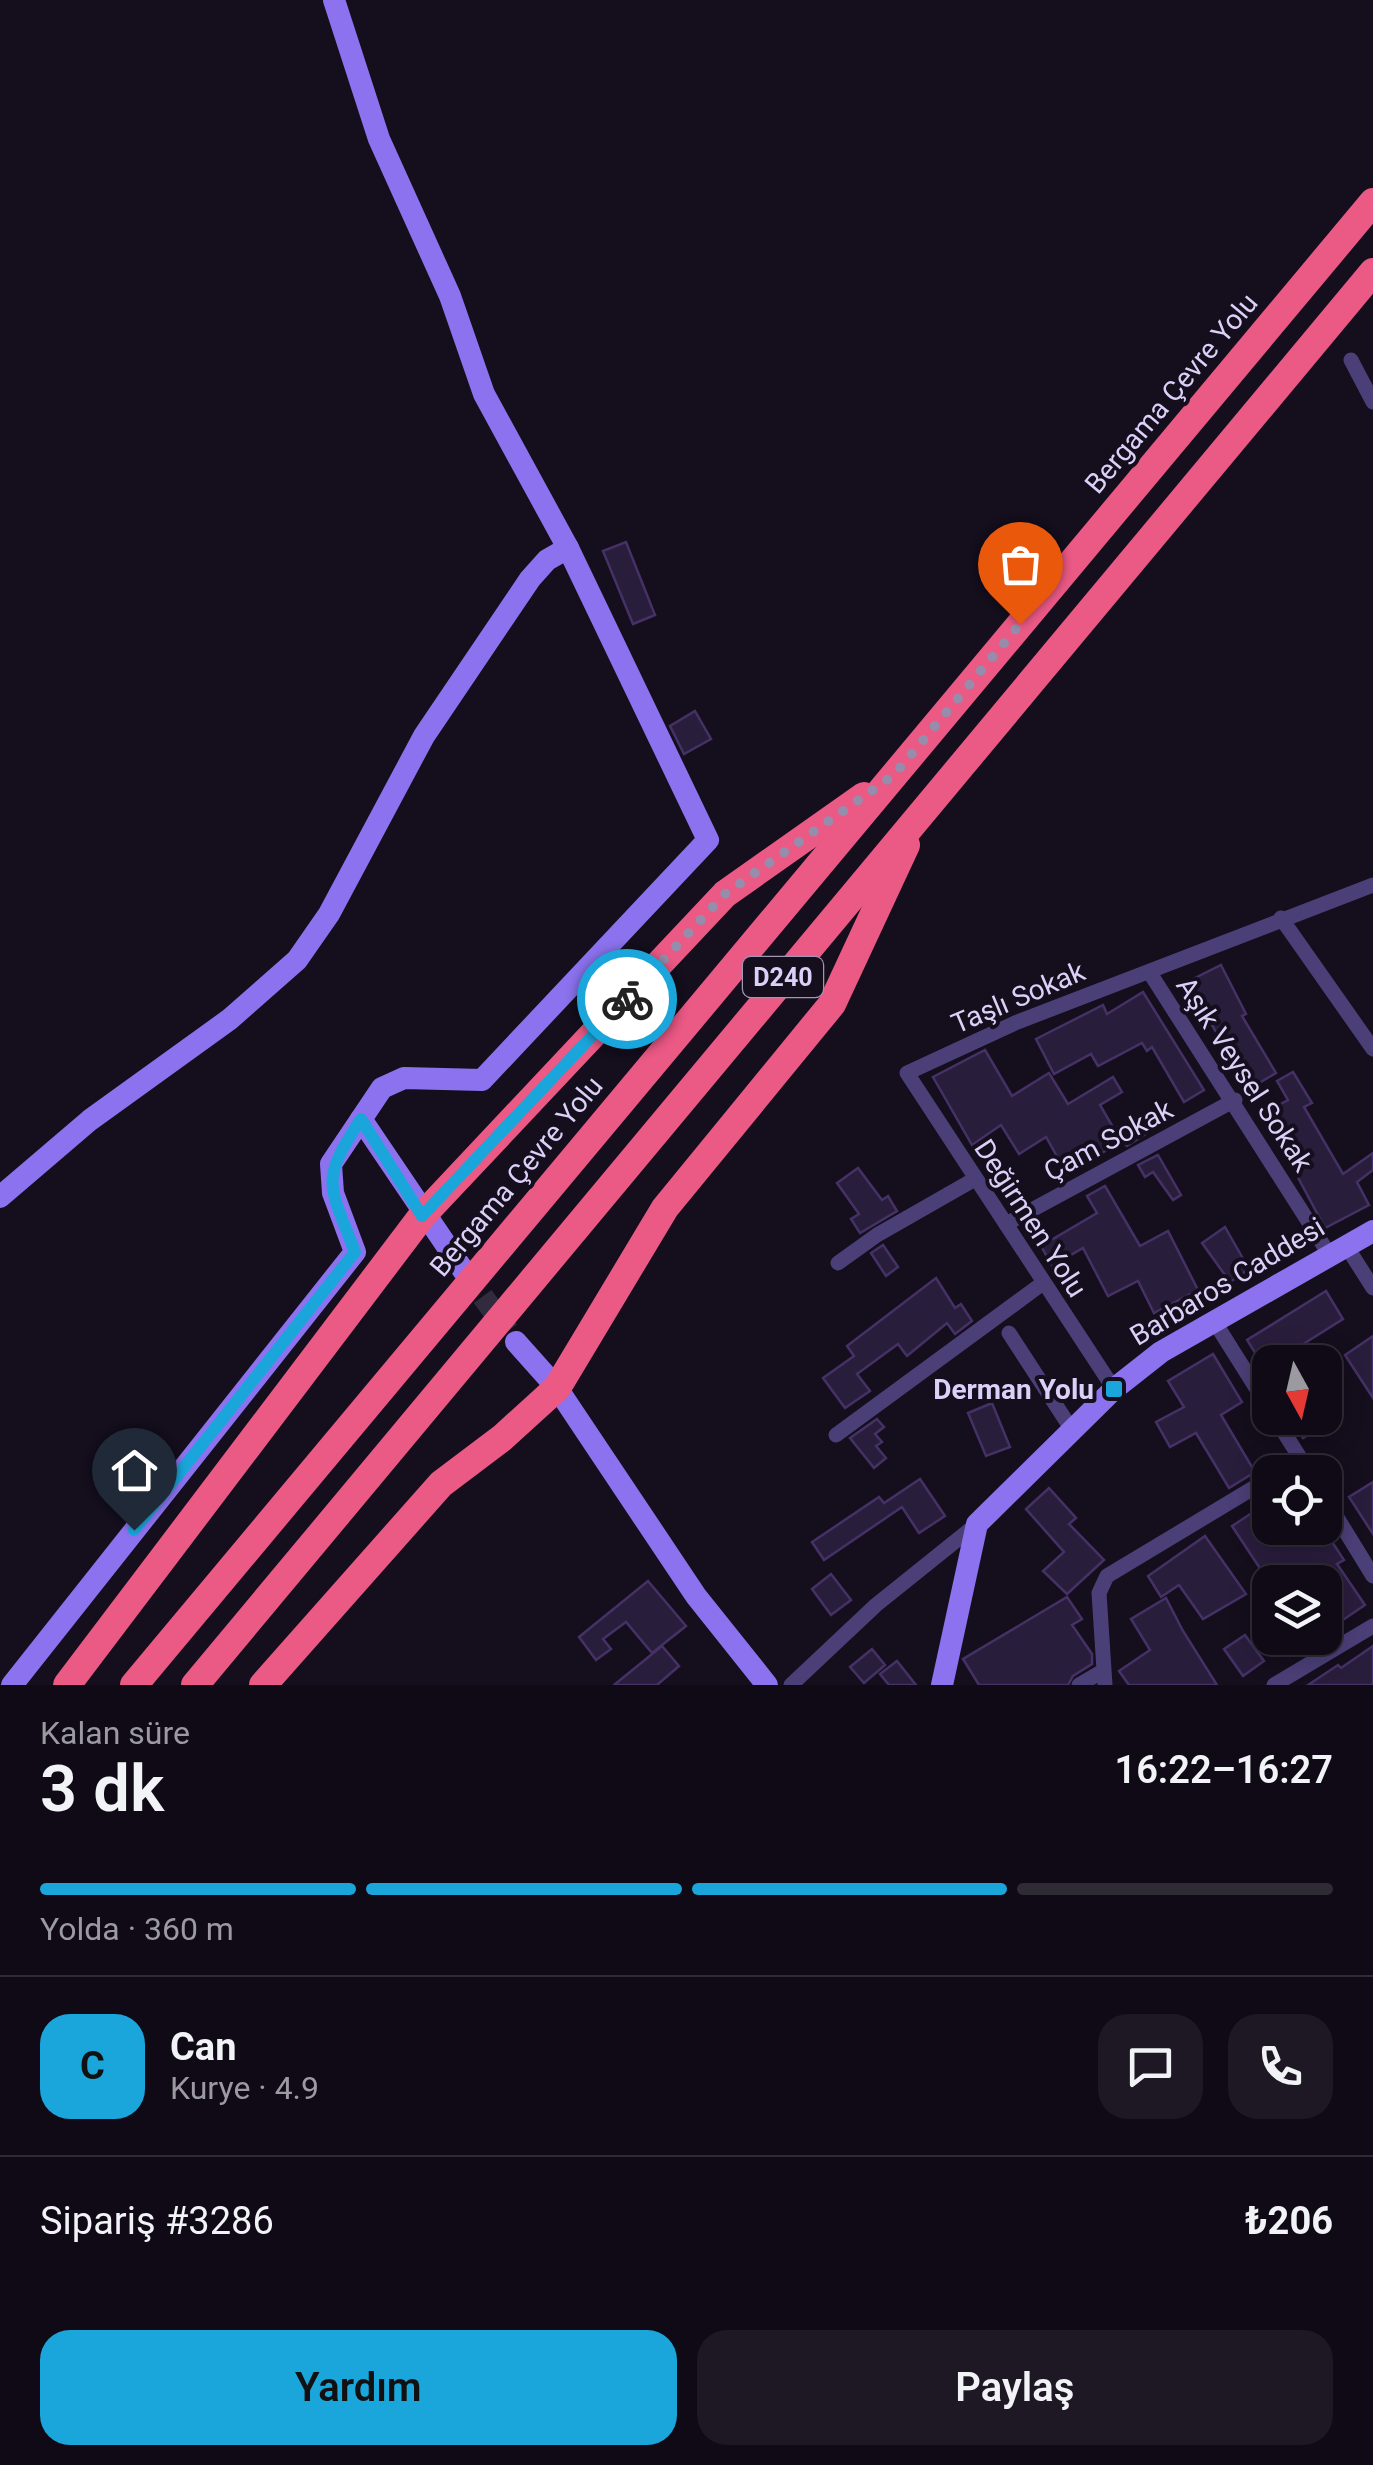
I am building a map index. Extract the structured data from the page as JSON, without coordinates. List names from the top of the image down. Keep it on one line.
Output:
{"streets":{"highway":["Bergama Çevre Yolu","D240"],"street":["Taşlı Sokak","Aşık Veysel Sokak","Çam Sokak","Değirmen Yolu","Barbaros Caddesi"]},"crossings":[["Taşlı Sokak","Aşık Veysel Sokak"],["Taşlı Sokak","Değirmen Yolu"],["Aşık Veysel Sokak","Çam Sokak"],["Aşık Veysel Sokak","Barbaros Caddesi"],["Çam Sokak","Değirmen Yolu"],["Değirmen Yolu","Barbaros Caddesi"]],"places":{"transit":["Derman Yolu"]},"north":"bottom","page":{"heading":["3 dk","Kalan süre","16:22–16:27"],"panel":["Can","Kurye · 4.9","Sipariş #3286","₺206"],"bar":"Yolda · 360 m","round":"C","buttons":["Yardım","Paylaş"]}}
